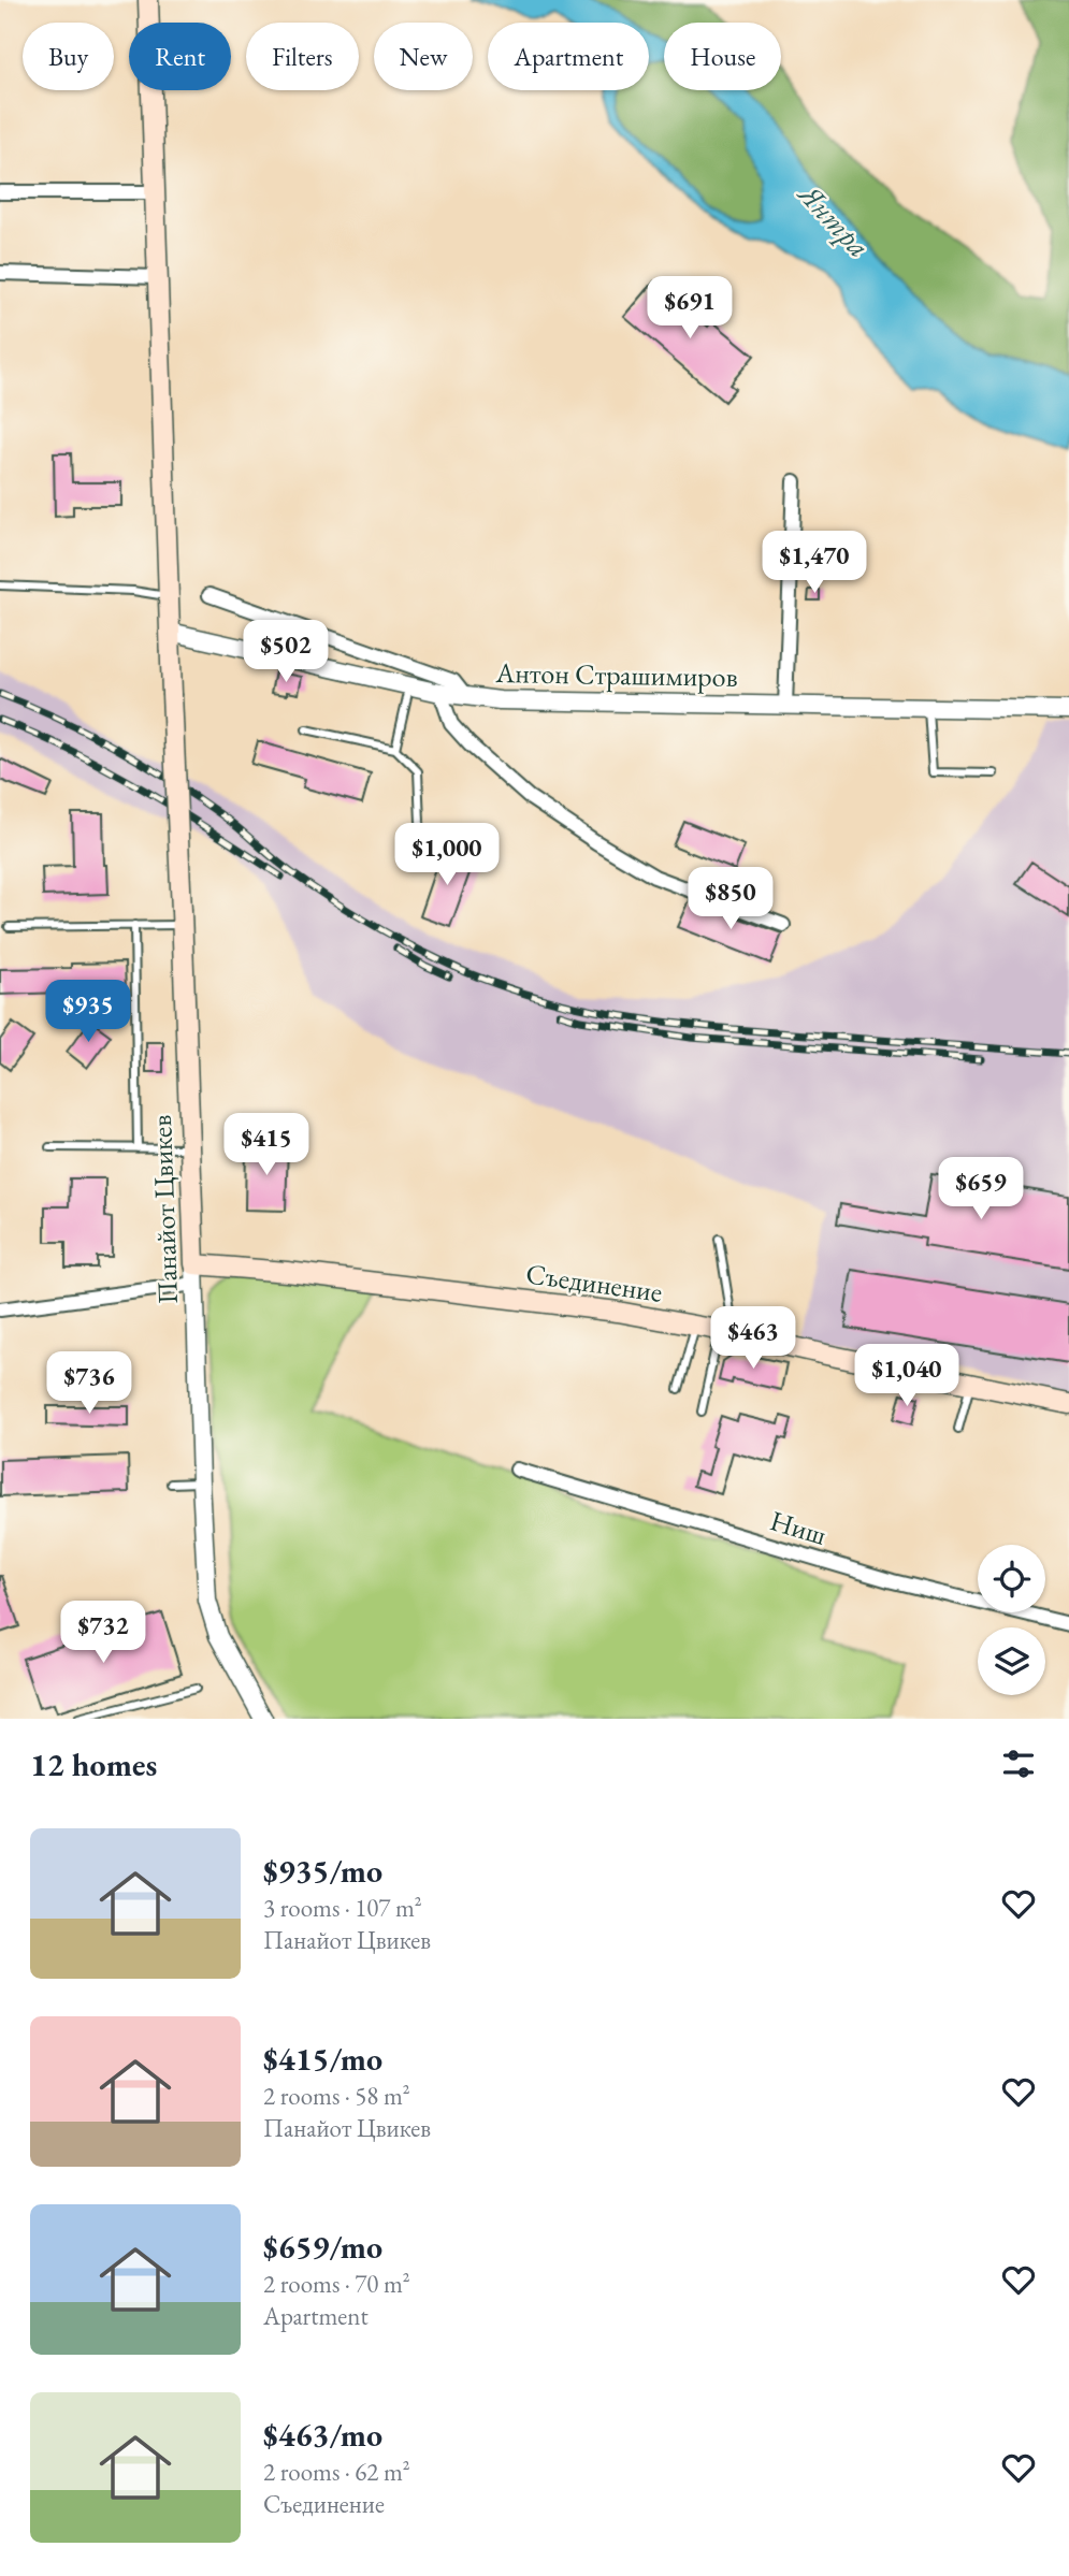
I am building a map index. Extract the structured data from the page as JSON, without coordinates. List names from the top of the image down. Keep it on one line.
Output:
{"streets":{"main road":["Панайот Цвикев","Съединение"],"street":["Антон Страшимиров","Ниш"]},"crossings":[["Антон Страшимиров","Панайот Цвикев"],["Панайот Цвикев","Съединение"]],"water":["Янтра"],"page":{"chip":["Buy","Rent","Filters","New","Apartment","House"],"price":["$691","$1,470","$502","$1,000","$850","$935","$415","$659","$463","$1,040","$736","$732"],"heading":"12 homes","list":[{"name":"$935/mo","note":"3 rooms · 107 m² · Панайот Цвикев"},{"name":"$415/mo","note":"2 rooms · 58 m² · Панайот Цвикев"},{"name":"$659/mo","note":"2 rooms · 70 m² · Apartment"},{"name":"$463/mo","note":"2 rooms · 62 m² · Съединение"}]}}
